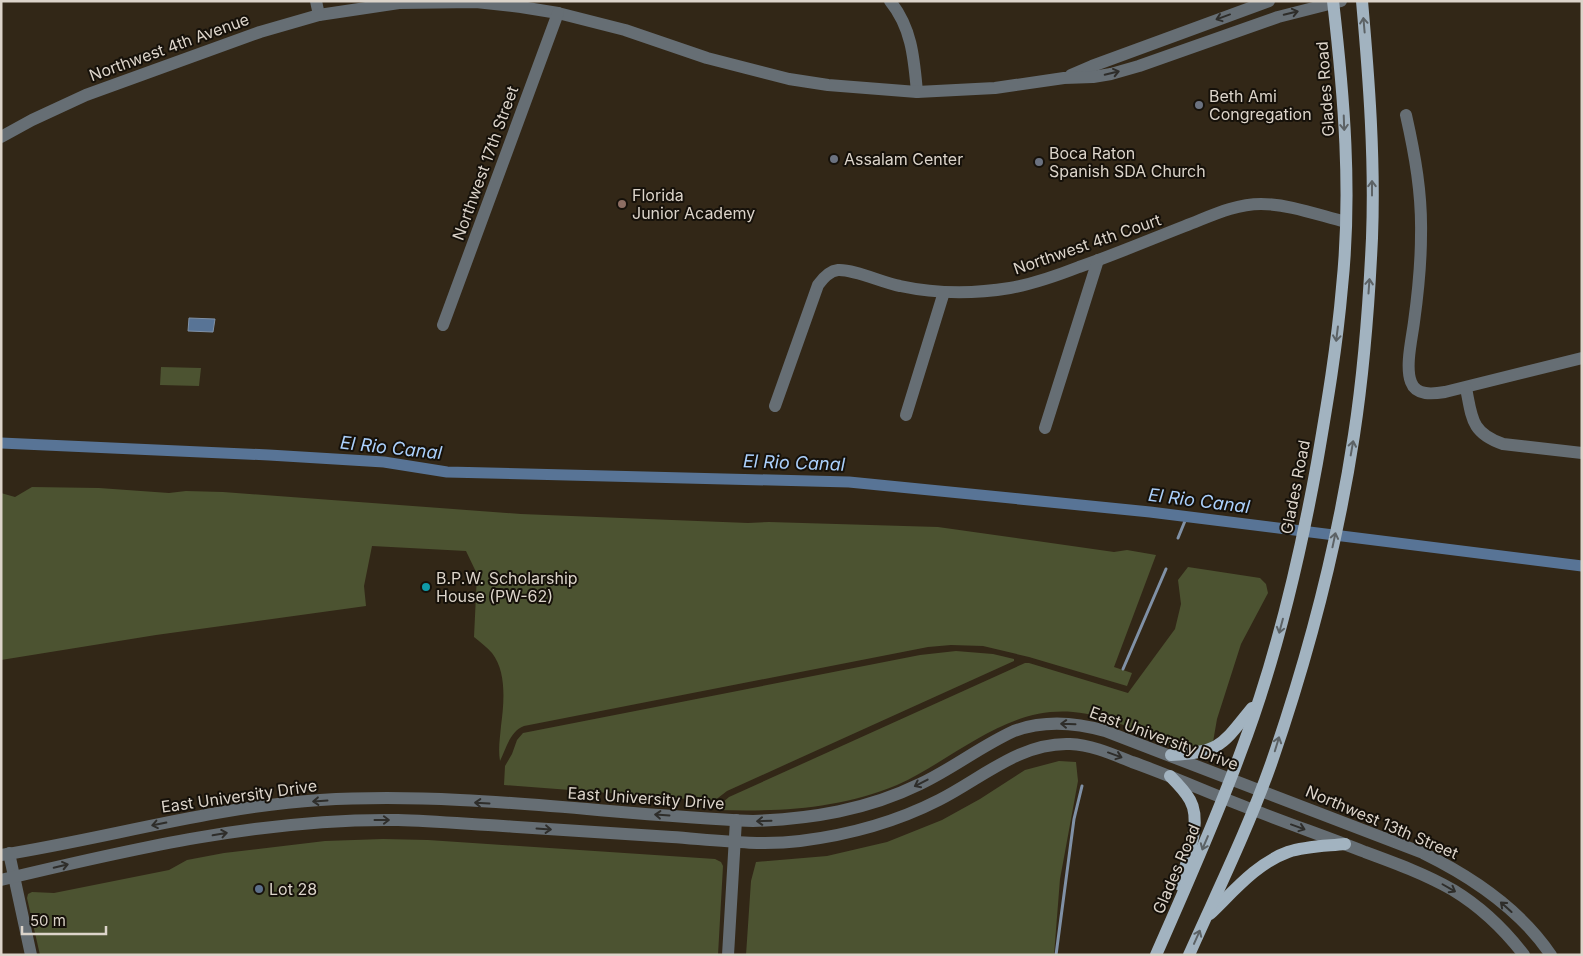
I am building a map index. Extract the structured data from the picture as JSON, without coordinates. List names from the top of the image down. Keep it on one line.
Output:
{"streets":{"main road":["Glades Road"],"street":["Northwest 4th Avenue","Northwest 17th Street","Northwest 4th Court","East University Drive","Northwest 13th Street"]},"crossings":[["Northwest 4th Avenue","Glades Road"],["Northwest 4th Avenue","Northwest 17th Street"],["Glades Road","Northwest 4th Court"],["Glades Road","East University Drive"],["East University Drive","Northwest 13th Street"]],"water":["El Rio Canal"],"places":["Beth Ami Congregation","Assalam Center","Boca Raton Spanish SDA Church","Florida Junior Academy","B.P.W. Scholarship House (PW-62)","Lot 28"],"scale_bar":"50 m"}
